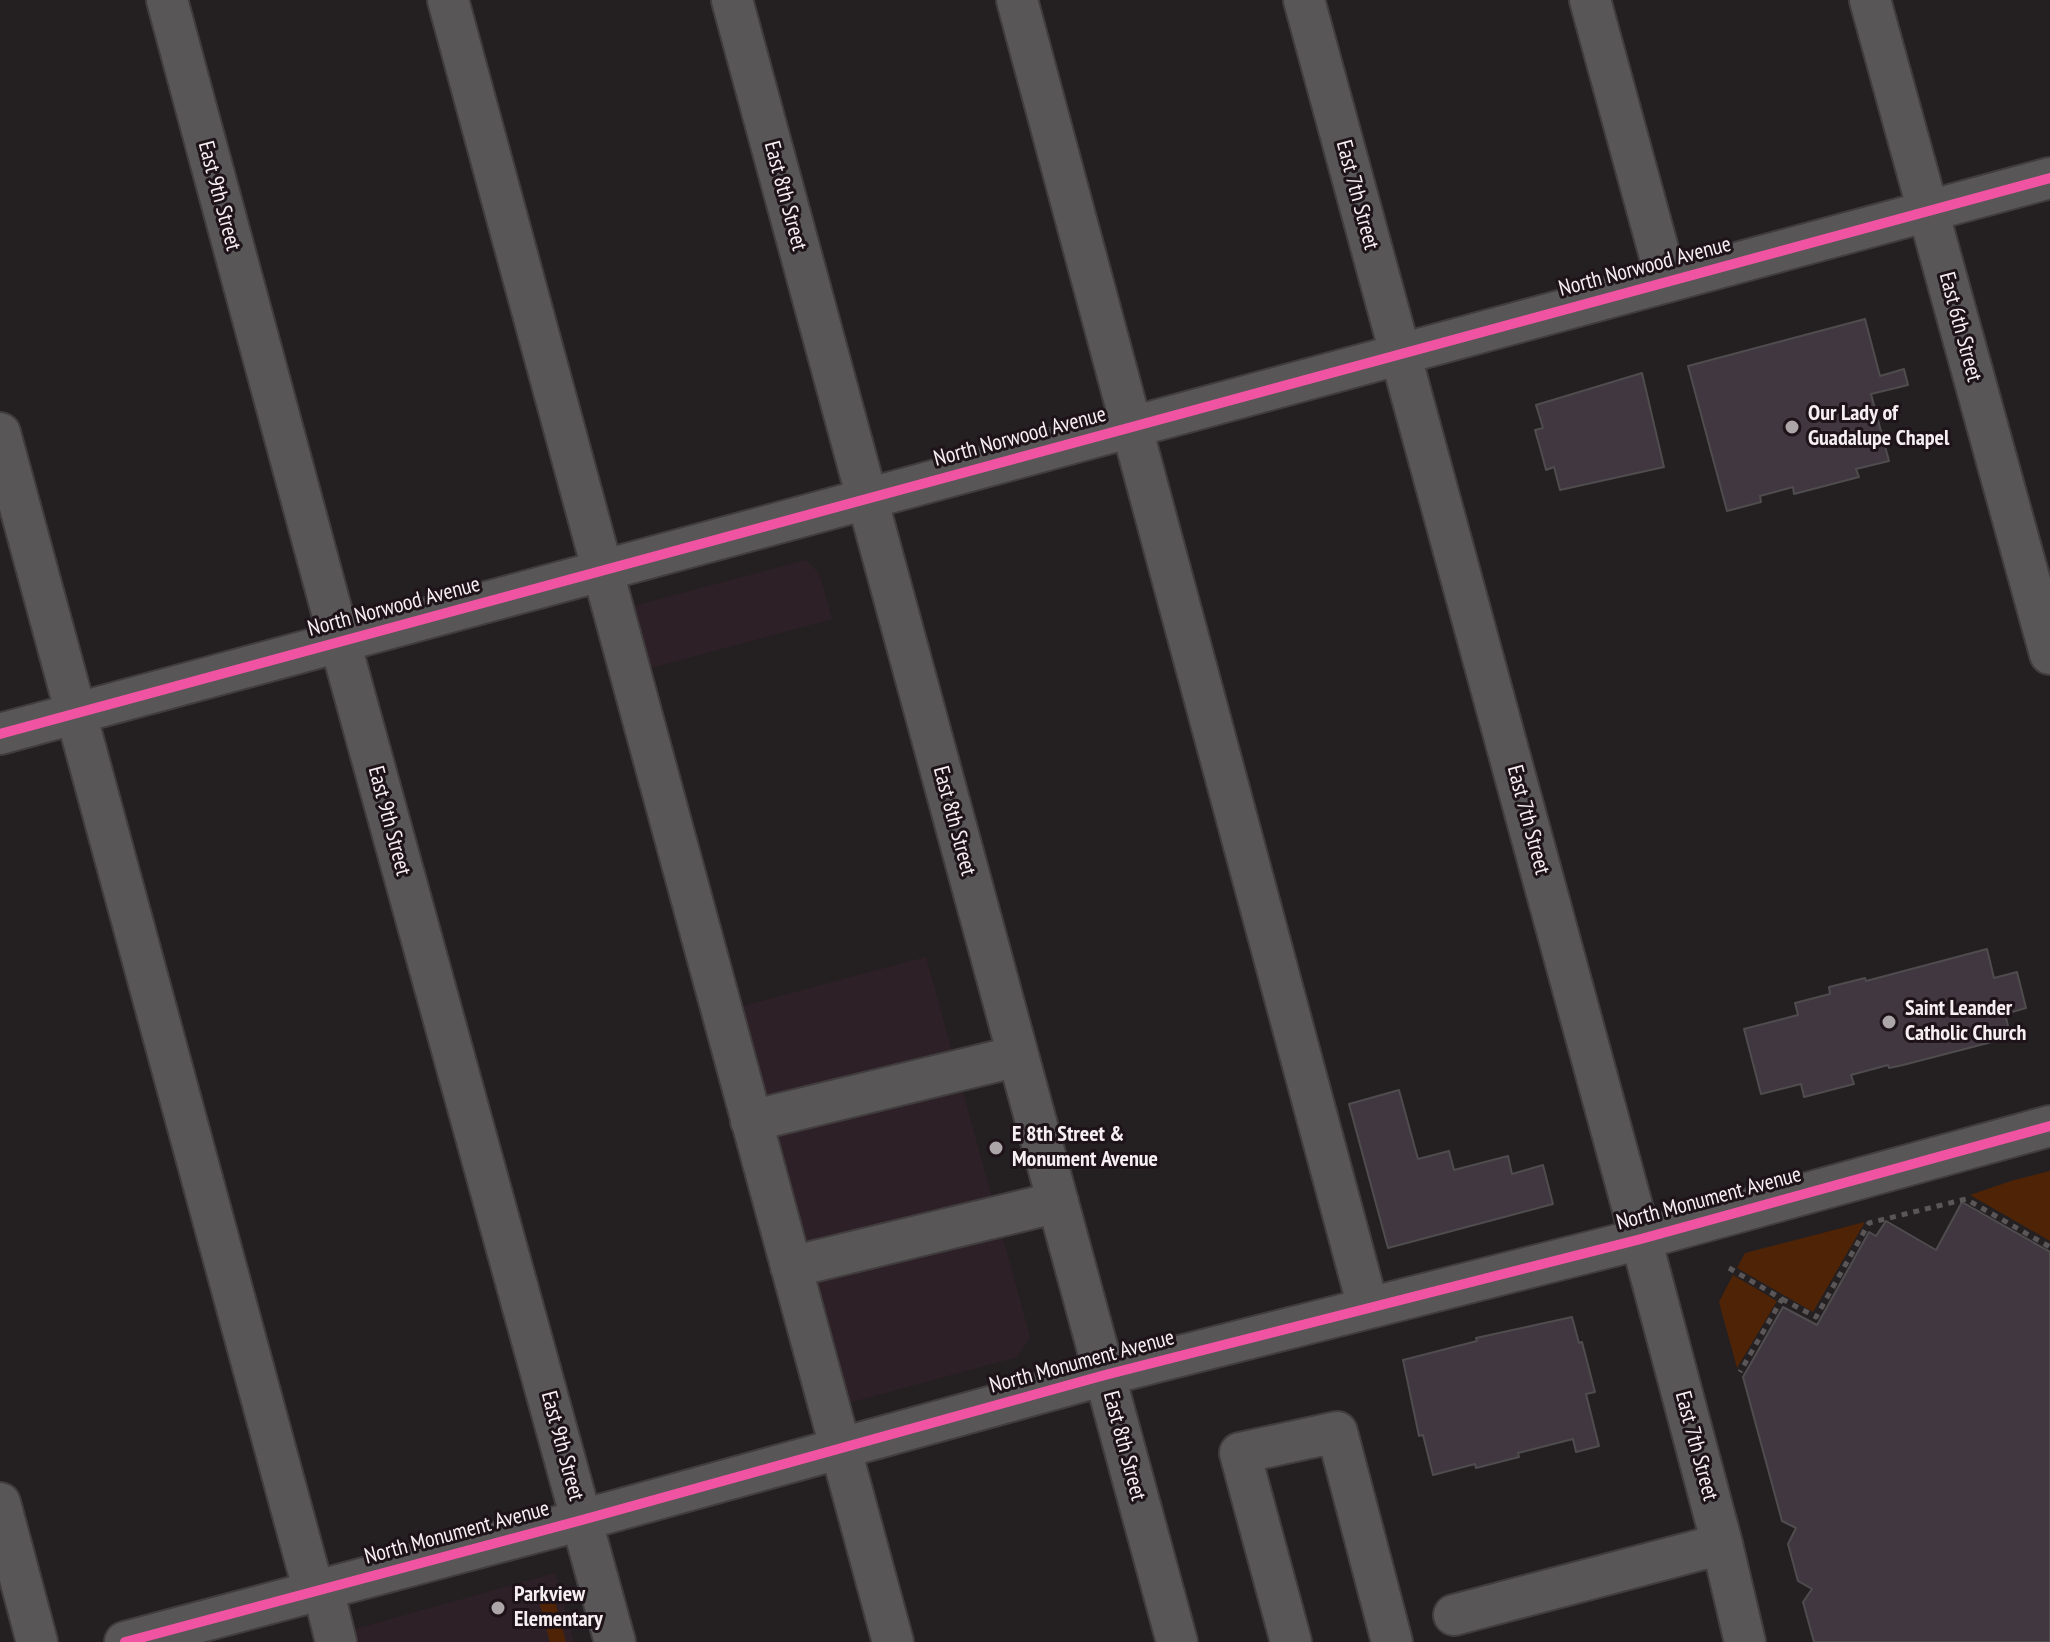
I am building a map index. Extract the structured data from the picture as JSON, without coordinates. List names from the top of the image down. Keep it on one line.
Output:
{"streets":{"street":["East 7th Street","East 9th Street","East 8th Street","North Norwood Avenue","East 6th Street","North Monument Avenue"]},"crossings":[["East 7th Street","North Norwood Avenue"],["East 7th Street","North Monument Avenue"],["East 9th Street","North Norwood Avenue"],["East 9th Street","North Monument Avenue"],["East 8th Street","North Norwood Avenue"],["East 8th Street","North Monument Avenue"],["North Norwood Avenue","East 6th Street"]],"places":["Our Lady of Guadalupe Chapel","Saint Leander Catholic Church","E 8th Street & Monument Avenue","Parkview Elementary"]}
